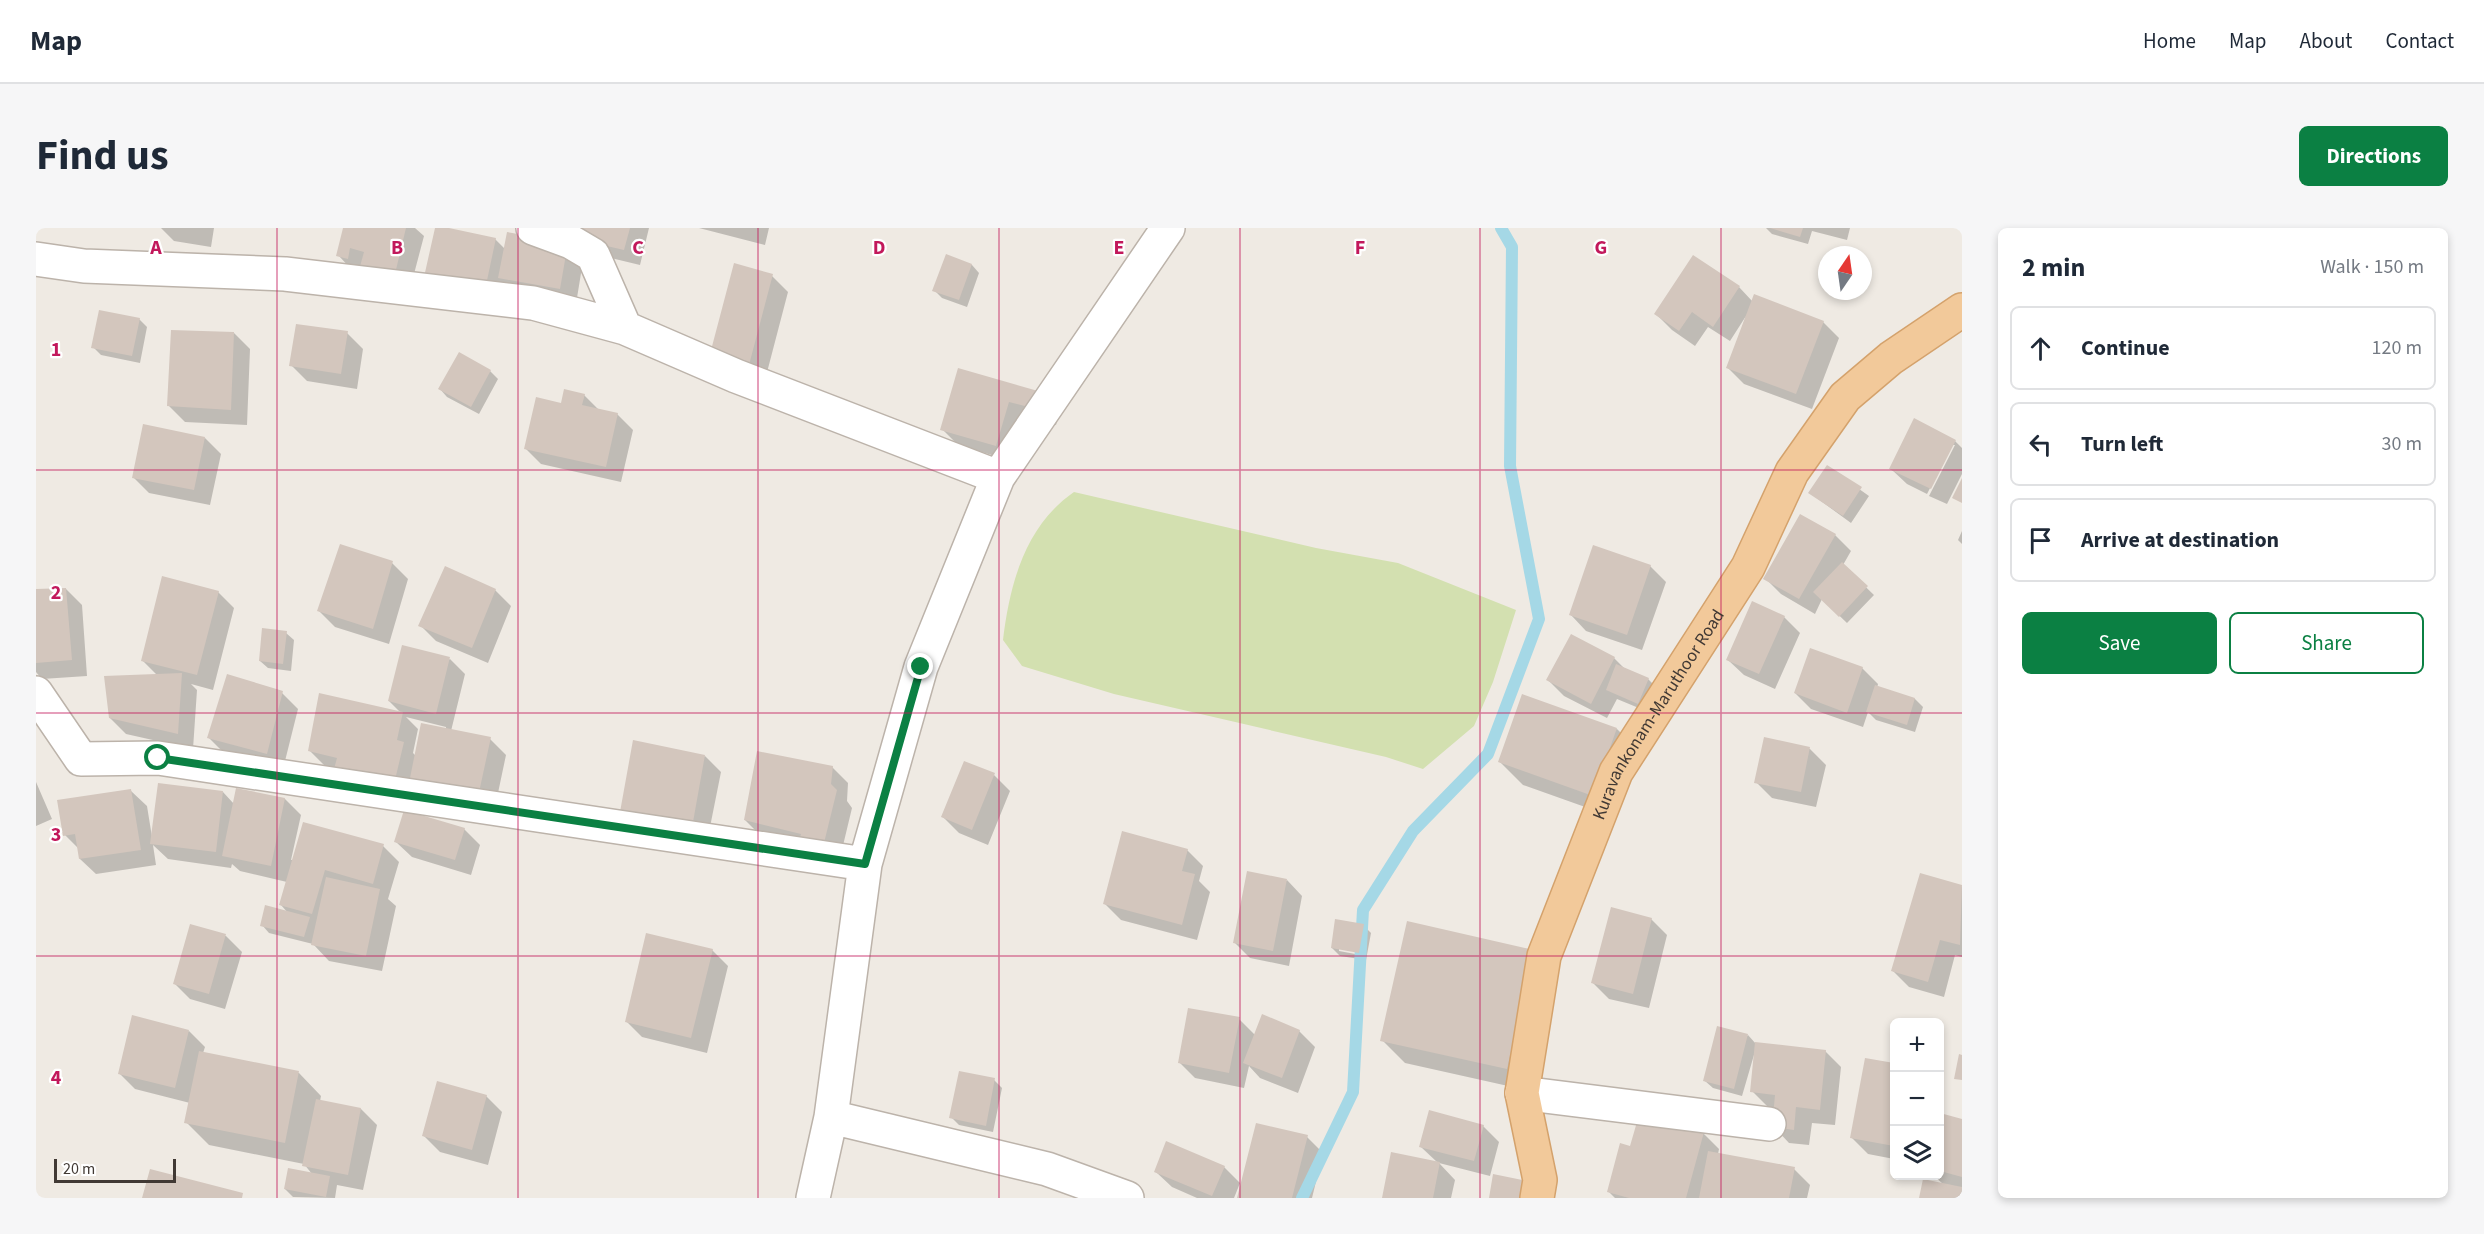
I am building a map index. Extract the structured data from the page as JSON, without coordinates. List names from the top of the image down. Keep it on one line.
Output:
{"streets":{"main road":["Kuravankonam-Maruthoor Road"]},"scale_bar":"20 m","north":"top","page":{"header":"Map","nav":["Home","Map","About","Contact"],"title":"Find us","buttons":["Directions",["Save","Share"]],"heading":["2 min","Walk · 150 m"],"list":[["Continue","120 m"],["Turn left","30 m"],"Arrive at destination"],"map_buttons":["+","−"],"scale":"20 m"},"grid":{"columns":["A","B","C","D","E","F","G"],"rows":["1","2","3","4"]}}
